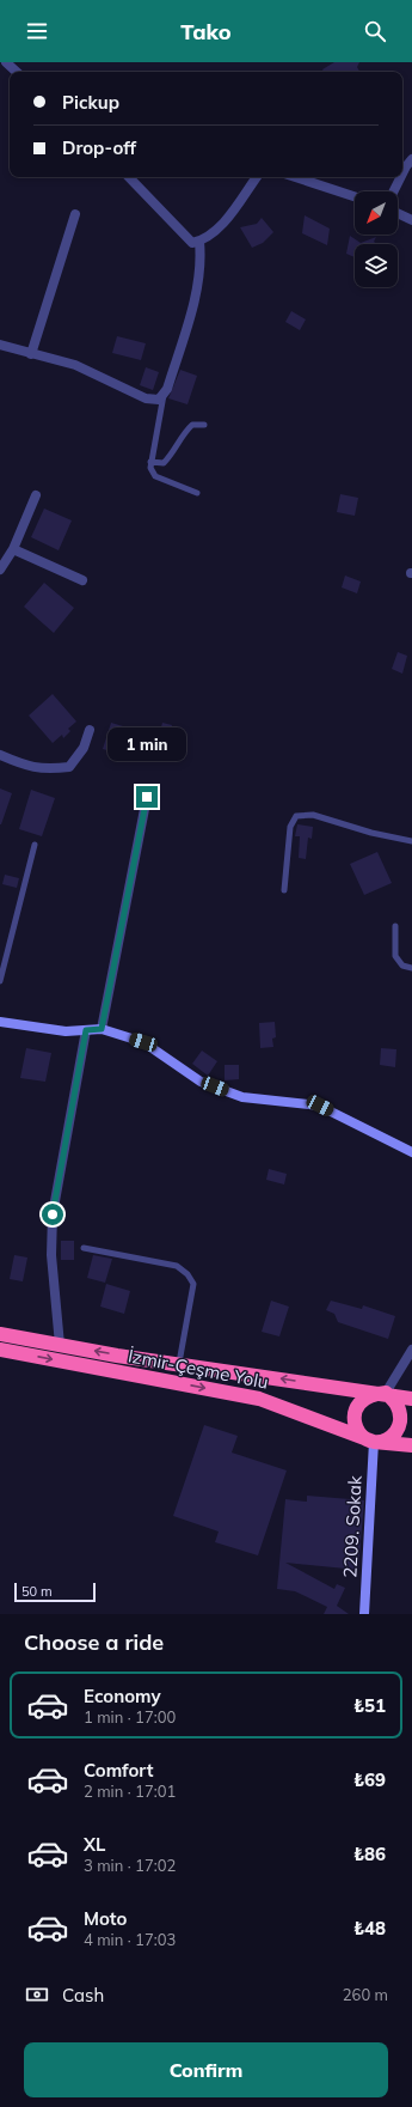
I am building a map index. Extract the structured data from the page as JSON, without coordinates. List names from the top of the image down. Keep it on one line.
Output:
{"streets":{"highway":["İzmir-Çeşme Yolu"],"street":["2209. Sokak"]},"crossings":[["İzmir-Çeşme Yolu","2209. Sokak"]],"scale_bar":"50 m","north":"bottom left","page":{"header":"Tako","banner":["Pickup","Drop-off"],"bubble":"1 min","scale":"50 m","heading":"Choose a ride","list":[{"name":"Economy","note":"1 min · 17:00","value":"₺51"},{"name":"Comfort","note":"2 min · 17:01","value":"₺69"},{"name":"XL","note":"3 min · 17:02","value":"₺86"},{"name":"Moto","note":"4 min · 17:03","value":"₺48"}],"pay":["Cash","260 m"],"buttons":"Confirm"}}
